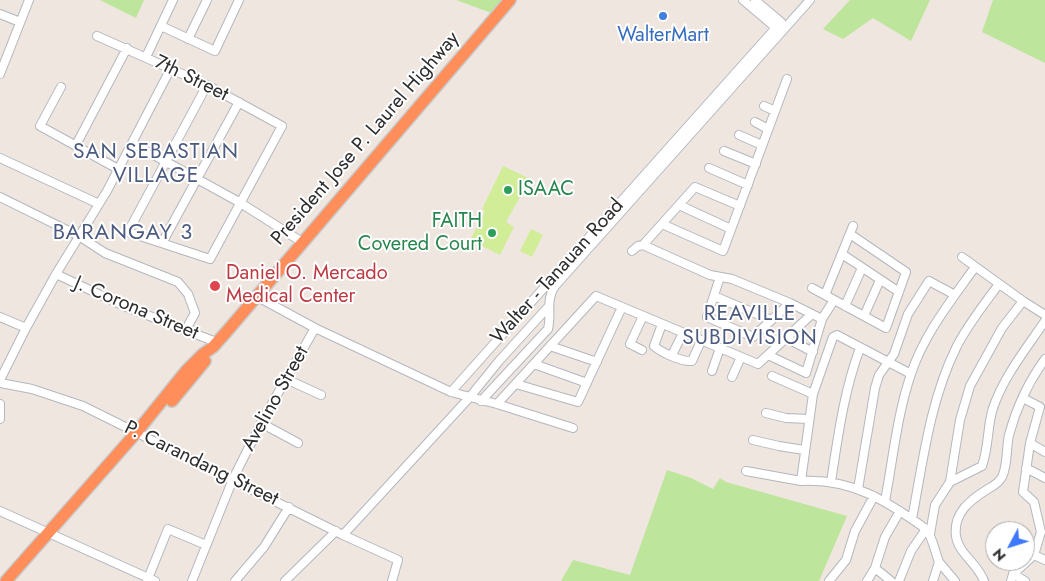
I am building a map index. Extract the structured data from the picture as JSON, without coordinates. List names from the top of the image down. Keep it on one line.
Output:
{"streets":{"highway":["President Jose P. Laurel Highway"],"street":["7th Street","Walter - Tanauan Road","J. Corona Street","Avelino Street","P. Carandang Street"]},"crossings":[["President Jose P. Laurel Highway","J. Corona Street"],["President Jose P. Laurel Highway","P. Carandang Street"],["Avelino Street","P. Carandang Street"]],"districts":["SAN SEBASTIAN VILLAGE","BARANGAY 3","REAVILLE SUBDIVISION"],"places":["WalterMart","ISAAC","FAITH Covered Court","Daniel O. Mercado Medical Center"],"north":"bottom left"}
